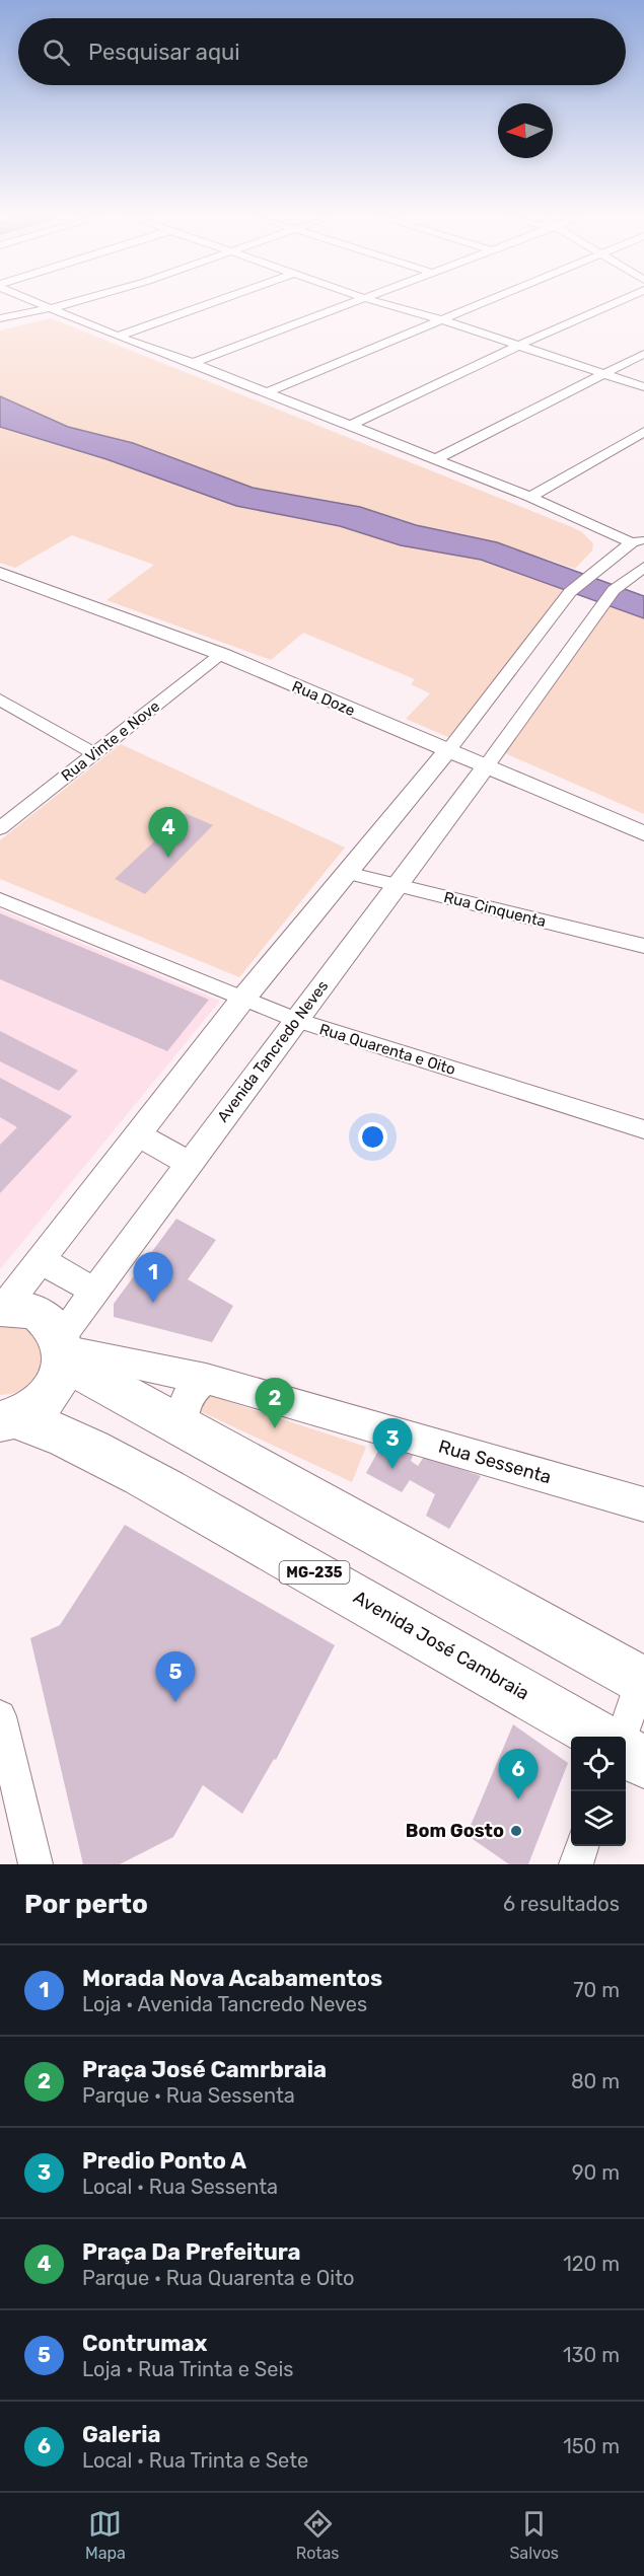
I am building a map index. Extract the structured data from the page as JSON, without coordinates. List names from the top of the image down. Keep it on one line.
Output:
{"streets":{"main road":["MG-235","Avenida José Cambraia"],"street":["Rua Doze","Rua Vinte e Nove","Rua Cinquenta","Rua Quarenta e Oito","Avenida Tancredo Neves","Rua Sessenta"]},"crossings":[["Rua Doze","Rua Vinte e Nove"],["Rua Doze","Avenida Tancredo Neves"],["Rua Cinquenta","Avenida Tancredo Neves"],["Rua Quarenta e Oito","Avenida Tancredo Neves"],["Avenida Tancredo Neves","Rua Sessenta"]],"places":["Bom Gosto"],"north":"left","page":{"search":"Pesquisar aqui","pins":["4","1","2","3","5","6"],"heading":["Por perto","6 resultados"],"list":[{"mark":"1","name":"Morada Nova Acabamentos","note":"Loja · Avenida Tancredo Neves","value":"70 m"},{"mark":"2","name":"Praça José Camrbraia","note":"Parque · Rua Sessenta","value":"80 m"},{"mark":"3","name":"Predio Ponto A","note":"Local · Rua Sessenta","value":"90 m"},{"mark":"4","name":"Praça Da Prefeitura","note":"Parque · Rua Quarenta e Oito","value":"120 m"},{"mark":"5","name":"Contrumax","note":"Loja · Rua Trinta e Seis","value":"130 m"},{"mark":"6","name":"Galeria","note":"Local · Rua Trinta e Sete","value":"150 m"}],"nav":["Mapa","Rotas","Salvos"]}}
